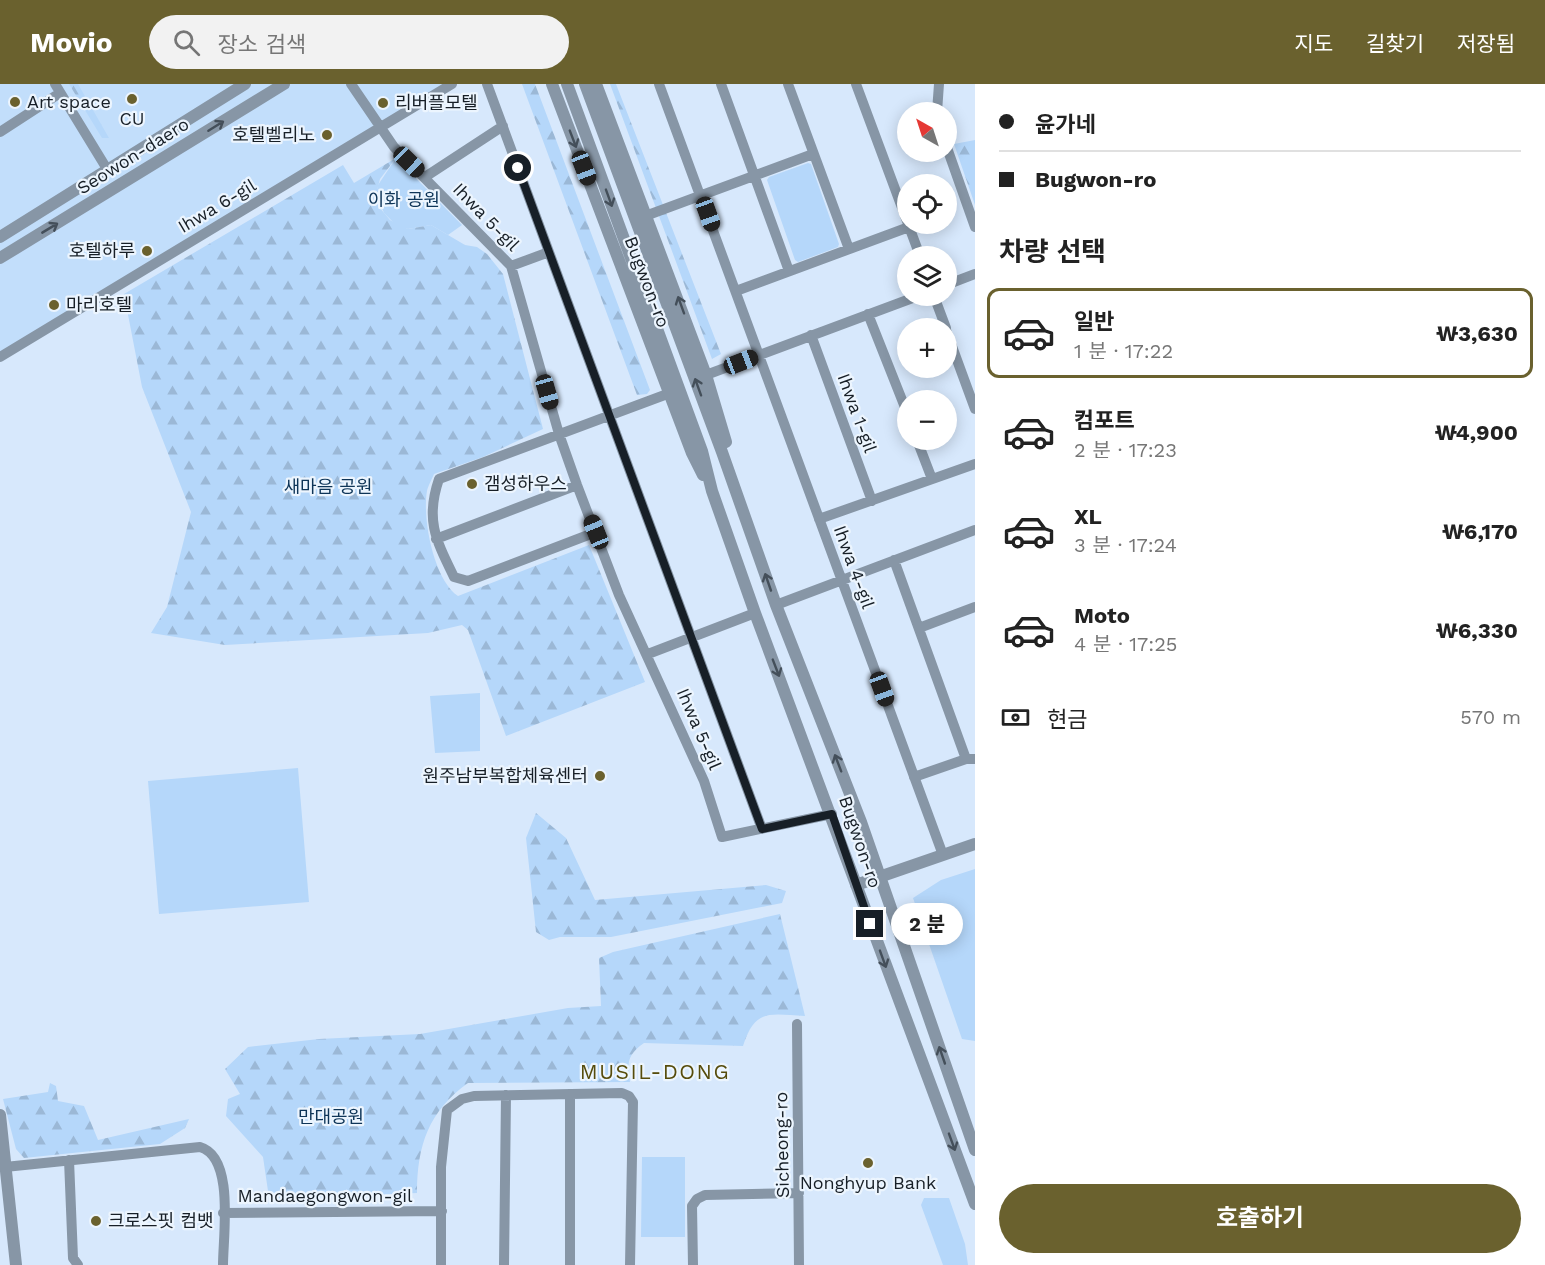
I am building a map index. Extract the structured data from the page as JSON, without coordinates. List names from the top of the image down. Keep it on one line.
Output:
{"streets":{"street":["Seowon-daero","Ihwa 6-gil","Ihwa 5-gil","Bugwon-ro","Ihwa 1-gil","Ihwa 4-gil","Sicheong-ro","Mandaegongwon-gil"]},"crossings":[["Ihwa 6-gil","Ihwa 5-gil"],["Ihwa 5-gil","Bugwon-ro"]],"districts":["MUSIL-DONG"],"parks":["이화 공원","새마음 공원","만대공원"],"places":["CU","Art space","리버플모텔","호텔벨리노","호텔하루","마리호텔","갬성하우스","원주남부복합체육센터","Nonghyup Bank","크로스핏 컴뱃"],"north":"top left","page":{"header":"Movio","search":"장소 검색","nav":["지도","길찾기","저장됨"],"banner":["윤가네","Bugwon-ro"],"map_buttons":["+","−"],"heading":"차량 선택","list":[{"name":"일반","note":"1 분 · 17:22","value":"₩3,630"},{"name":"컴포트","note":"2 분 · 17:23","value":"₩4,900"},{"name":"XL","note":"3 분 · 17:24","value":"₩6,170"},{"name":"Moto","note":"4 분 · 17:25","value":"₩6,330"}],"pay":["현금","570 m"],"bubble":"2 분","buttons":"호출하기"}}
